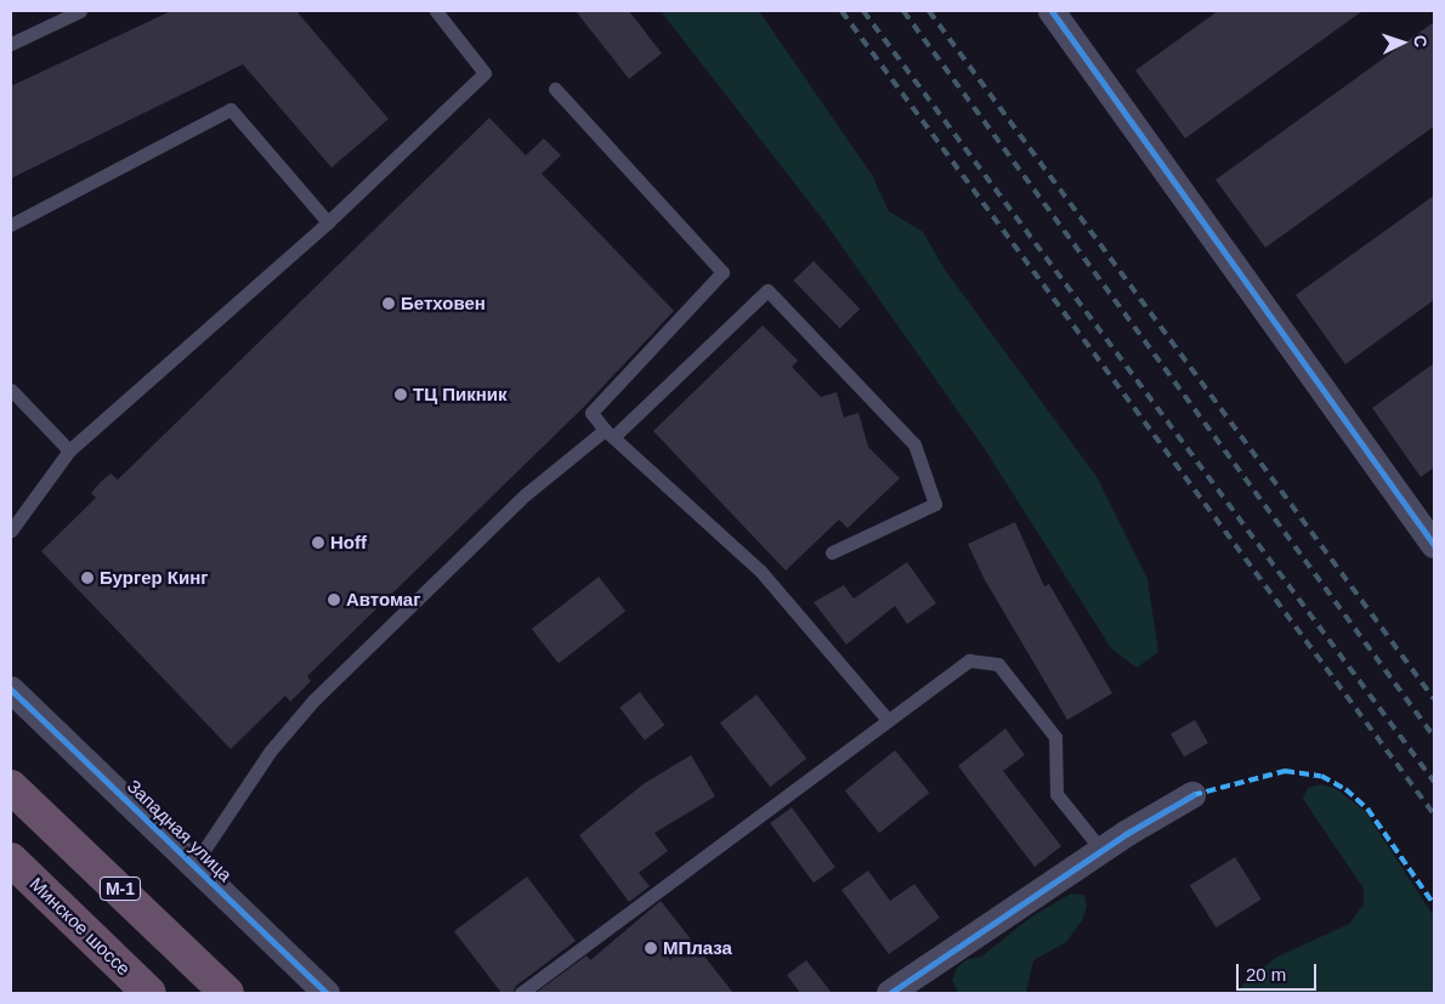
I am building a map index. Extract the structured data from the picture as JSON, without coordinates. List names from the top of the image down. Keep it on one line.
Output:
{"streets":{"highway":["М-1","Минское шоссе"],"street":["Западная улица"]},"places":["Бетховен","ТЦ Пикник","Hoff","Бургер Кинг","Автомаг","МПлаза"],"scale_bar":"20 m","north":"right"}
